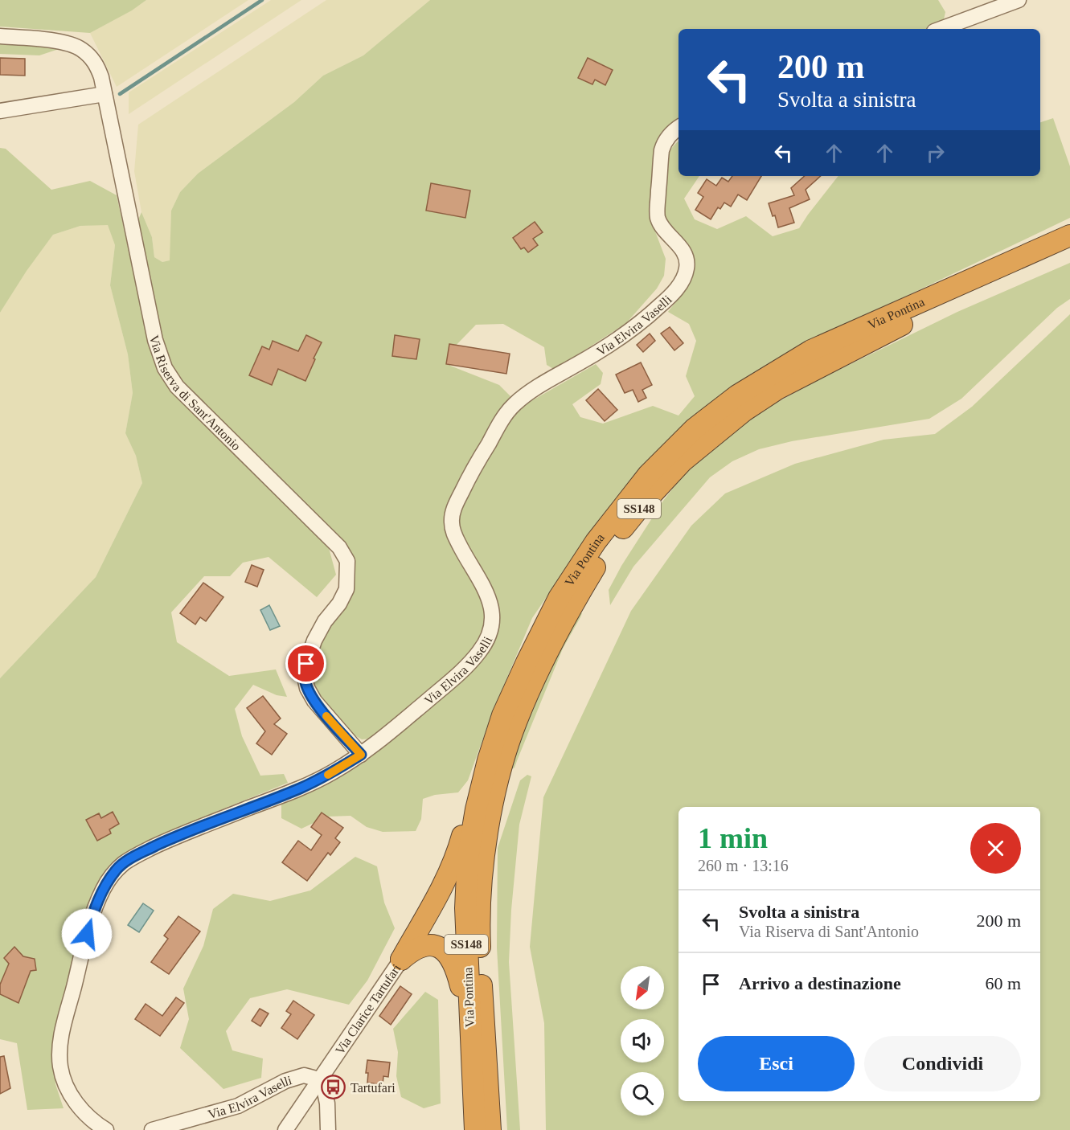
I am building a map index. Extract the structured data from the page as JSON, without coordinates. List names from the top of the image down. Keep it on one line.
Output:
{"streets":{"highway":["Via Pontina","SS148"],"street":["Via Elvira Vaselli","Via Riserva di Sant'Antonio","Via Clarice Tartufari"]},"crossings":[["Via Elvira Vaselli","Via Riserva di Sant'Antonio"],["Via Elvira Vaselli","Via Clarice Tartufari"]],"places":{"bus stop":["Tartufari"]},"north":"bottom left","page":{"turn":["200 m","Svolta a sinistra"],"heading":["1 min","260 m · 13:16"],"list":[{"name":"Svolta a sinistra","note":"Via Riserva di Sant'Antonio","value":"200 m"},{"name":"Arrivo a destinazione","value":"60 m"}],"buttons":["Esci","Condividi"]}}
